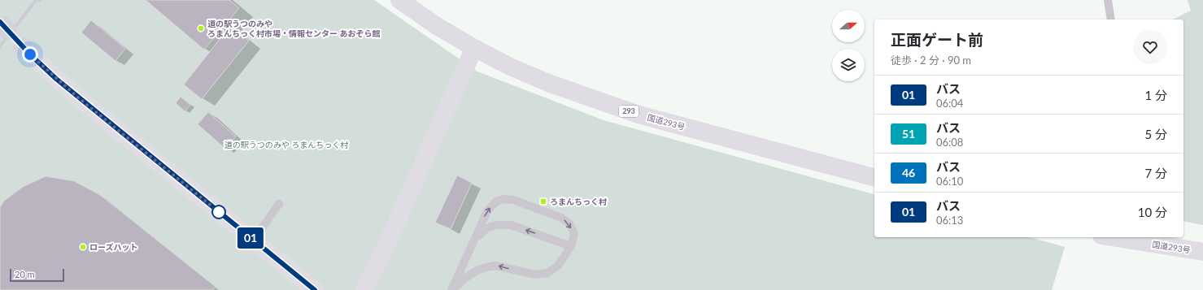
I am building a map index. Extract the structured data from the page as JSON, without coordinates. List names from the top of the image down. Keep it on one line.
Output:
{"streets":{"main road":["293","国道293号"]},"parks":["道の駅うつのみや ろまんちっく村"],"places":{"other":["道の駅うつのみや ろまんちっく村市場・情報センター あおぞら館","ローズハット"],"transit":["ろまんちっく村"]},"lines":["bus line 01"],"scale_bar":"20 m","north":"right","page":{"on_map":"01","heading":["正面ゲート前","徒歩 · 2 分 · 90 m"],"list":[{"mark":"01","name":"バス","note":"06:04","value":"1 分"},{"mark":"51","name":"バス","note":"06:08","value":"5 分"},{"mark":"46","name":"バス","note":"06:10","value":"7 分"},{"mark":"01","name":"バス","note":"06:13","value":"10 分"}],"scale":"20 m"}}
